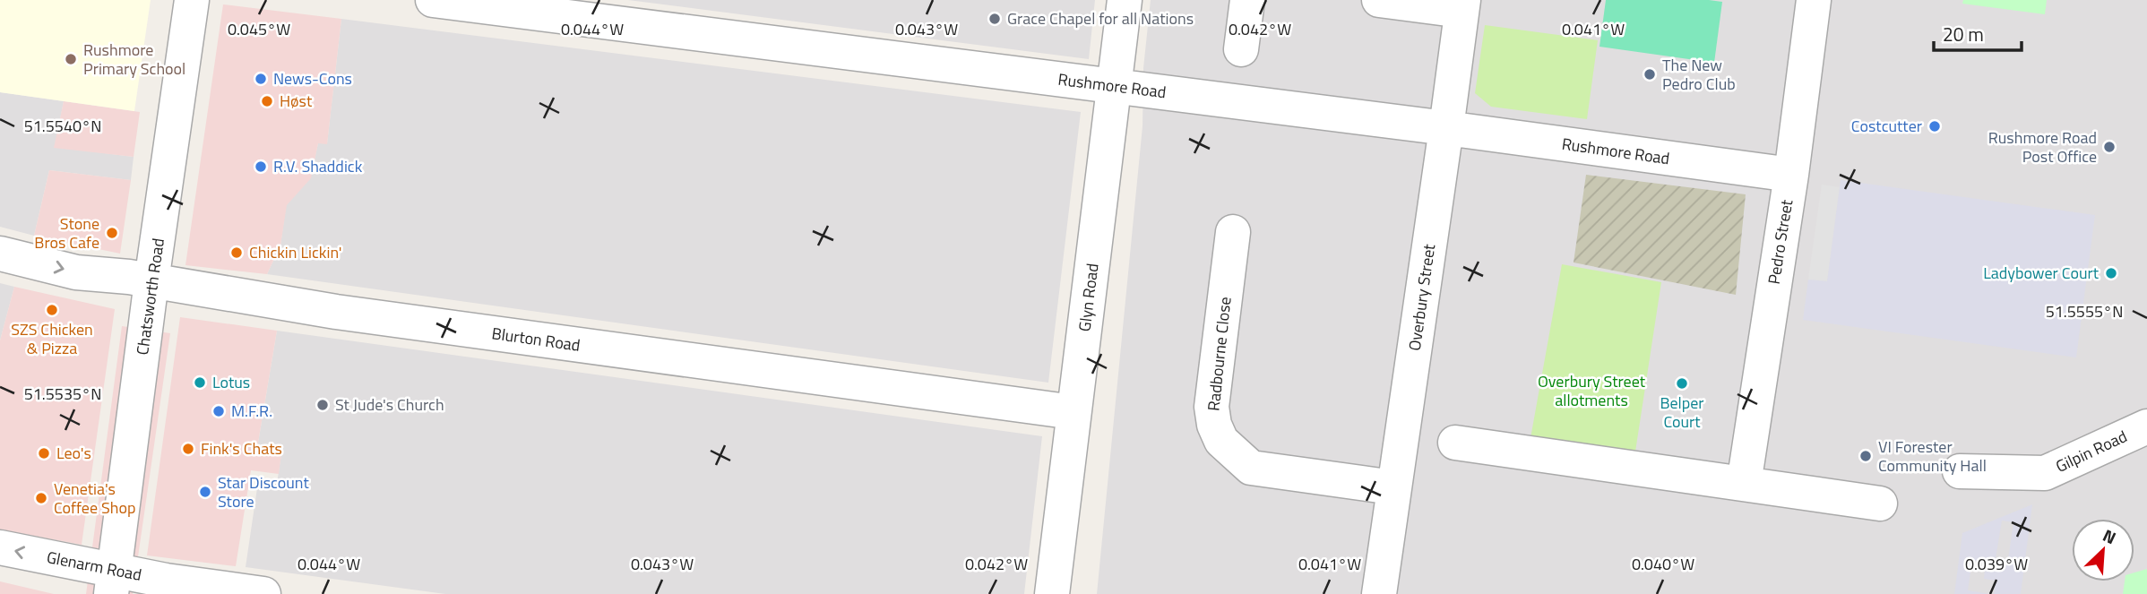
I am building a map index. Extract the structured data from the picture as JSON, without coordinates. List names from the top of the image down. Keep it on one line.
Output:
{"streets":{"street":["Rushmore Road","Pedro Street","Chatsworth Road","Glyn Road","Overbury Street","Blurton Road","Radbourne Close","Gilpin Road","Glenarm Road"]},"crossings":[["Rushmore Road","Pedro Street"],["Rushmore Road","Glyn Road"],["Rushmore Road","Overbury Street"],["Chatsworth Road","Blurton Road"],["Chatsworth Road","Glenarm Road"],["Glyn Road","Blurton Road"],["Overbury Street","Radbourne Close"]],"one_way":["Glenarm Road"],"parks":["Overbury Street allotments"],"places":["Grace Chapel for all Nations","Rushmore Primary School","The New Pedro Club","News-Cons","Høst","Costcutter","Rushmore Road Post Office","R.V. Shaddick","Stone Bros Cafe","Chickin Lickin'","Ladybower Court","SZS Chicken & Pizza","Lotus","Belper Court","St Jude's Church","M.F.R.","Fink's Chats","Leo's","VI Forester Community Hall","Star Discount Store","Venetia's Coffee Shop"],"scale_bar":"20 m","north":"top right","coordinates":["0.045°W","0.044°W","0.043°W","0.042°W","0.041°W","51.5540°N","51.5555°N","51.5535°N","0.040°W","0.039°W"]}
